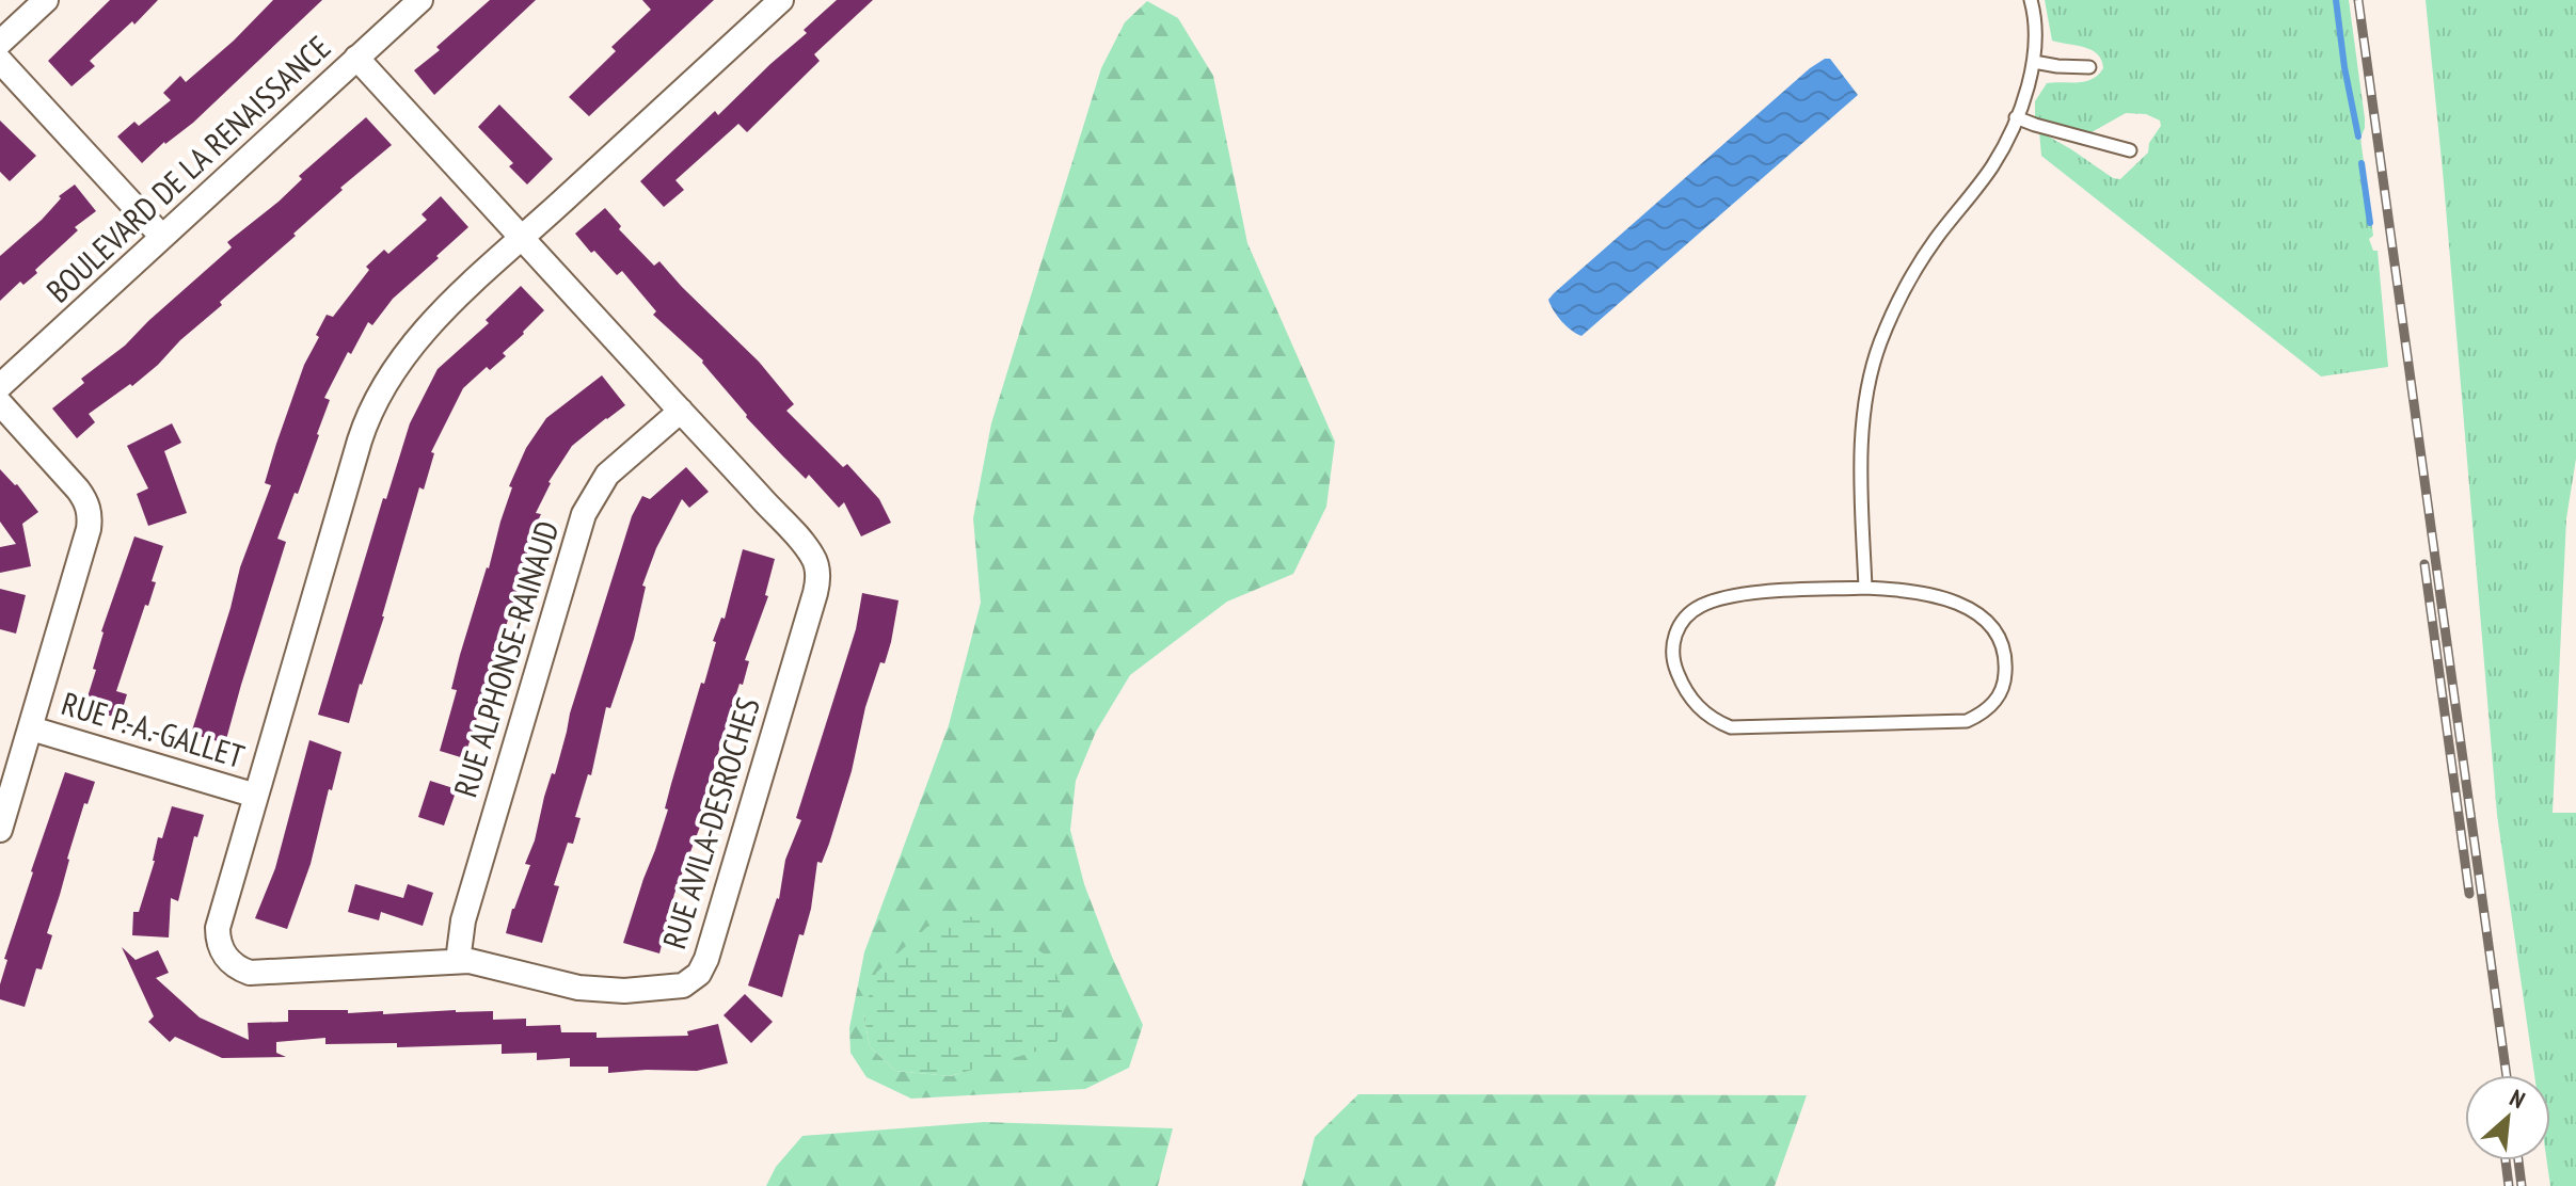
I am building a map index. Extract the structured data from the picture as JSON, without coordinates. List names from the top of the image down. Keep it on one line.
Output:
{"streets":{"street":["BOULEVARD DE LA RENAISSANCE","RUE ALPHONSE-RAINAUD","RUE P.-A.-GALLET","RUE AVILA-DESROCHES"]},"crossings":[["RUE ALPHONSE-RAINAUD","RUE AVILA-DESROCHES"],["RUE P.-A.-GALLET","RUE AVILA-DESROCHES"]],"north":"top right"}
